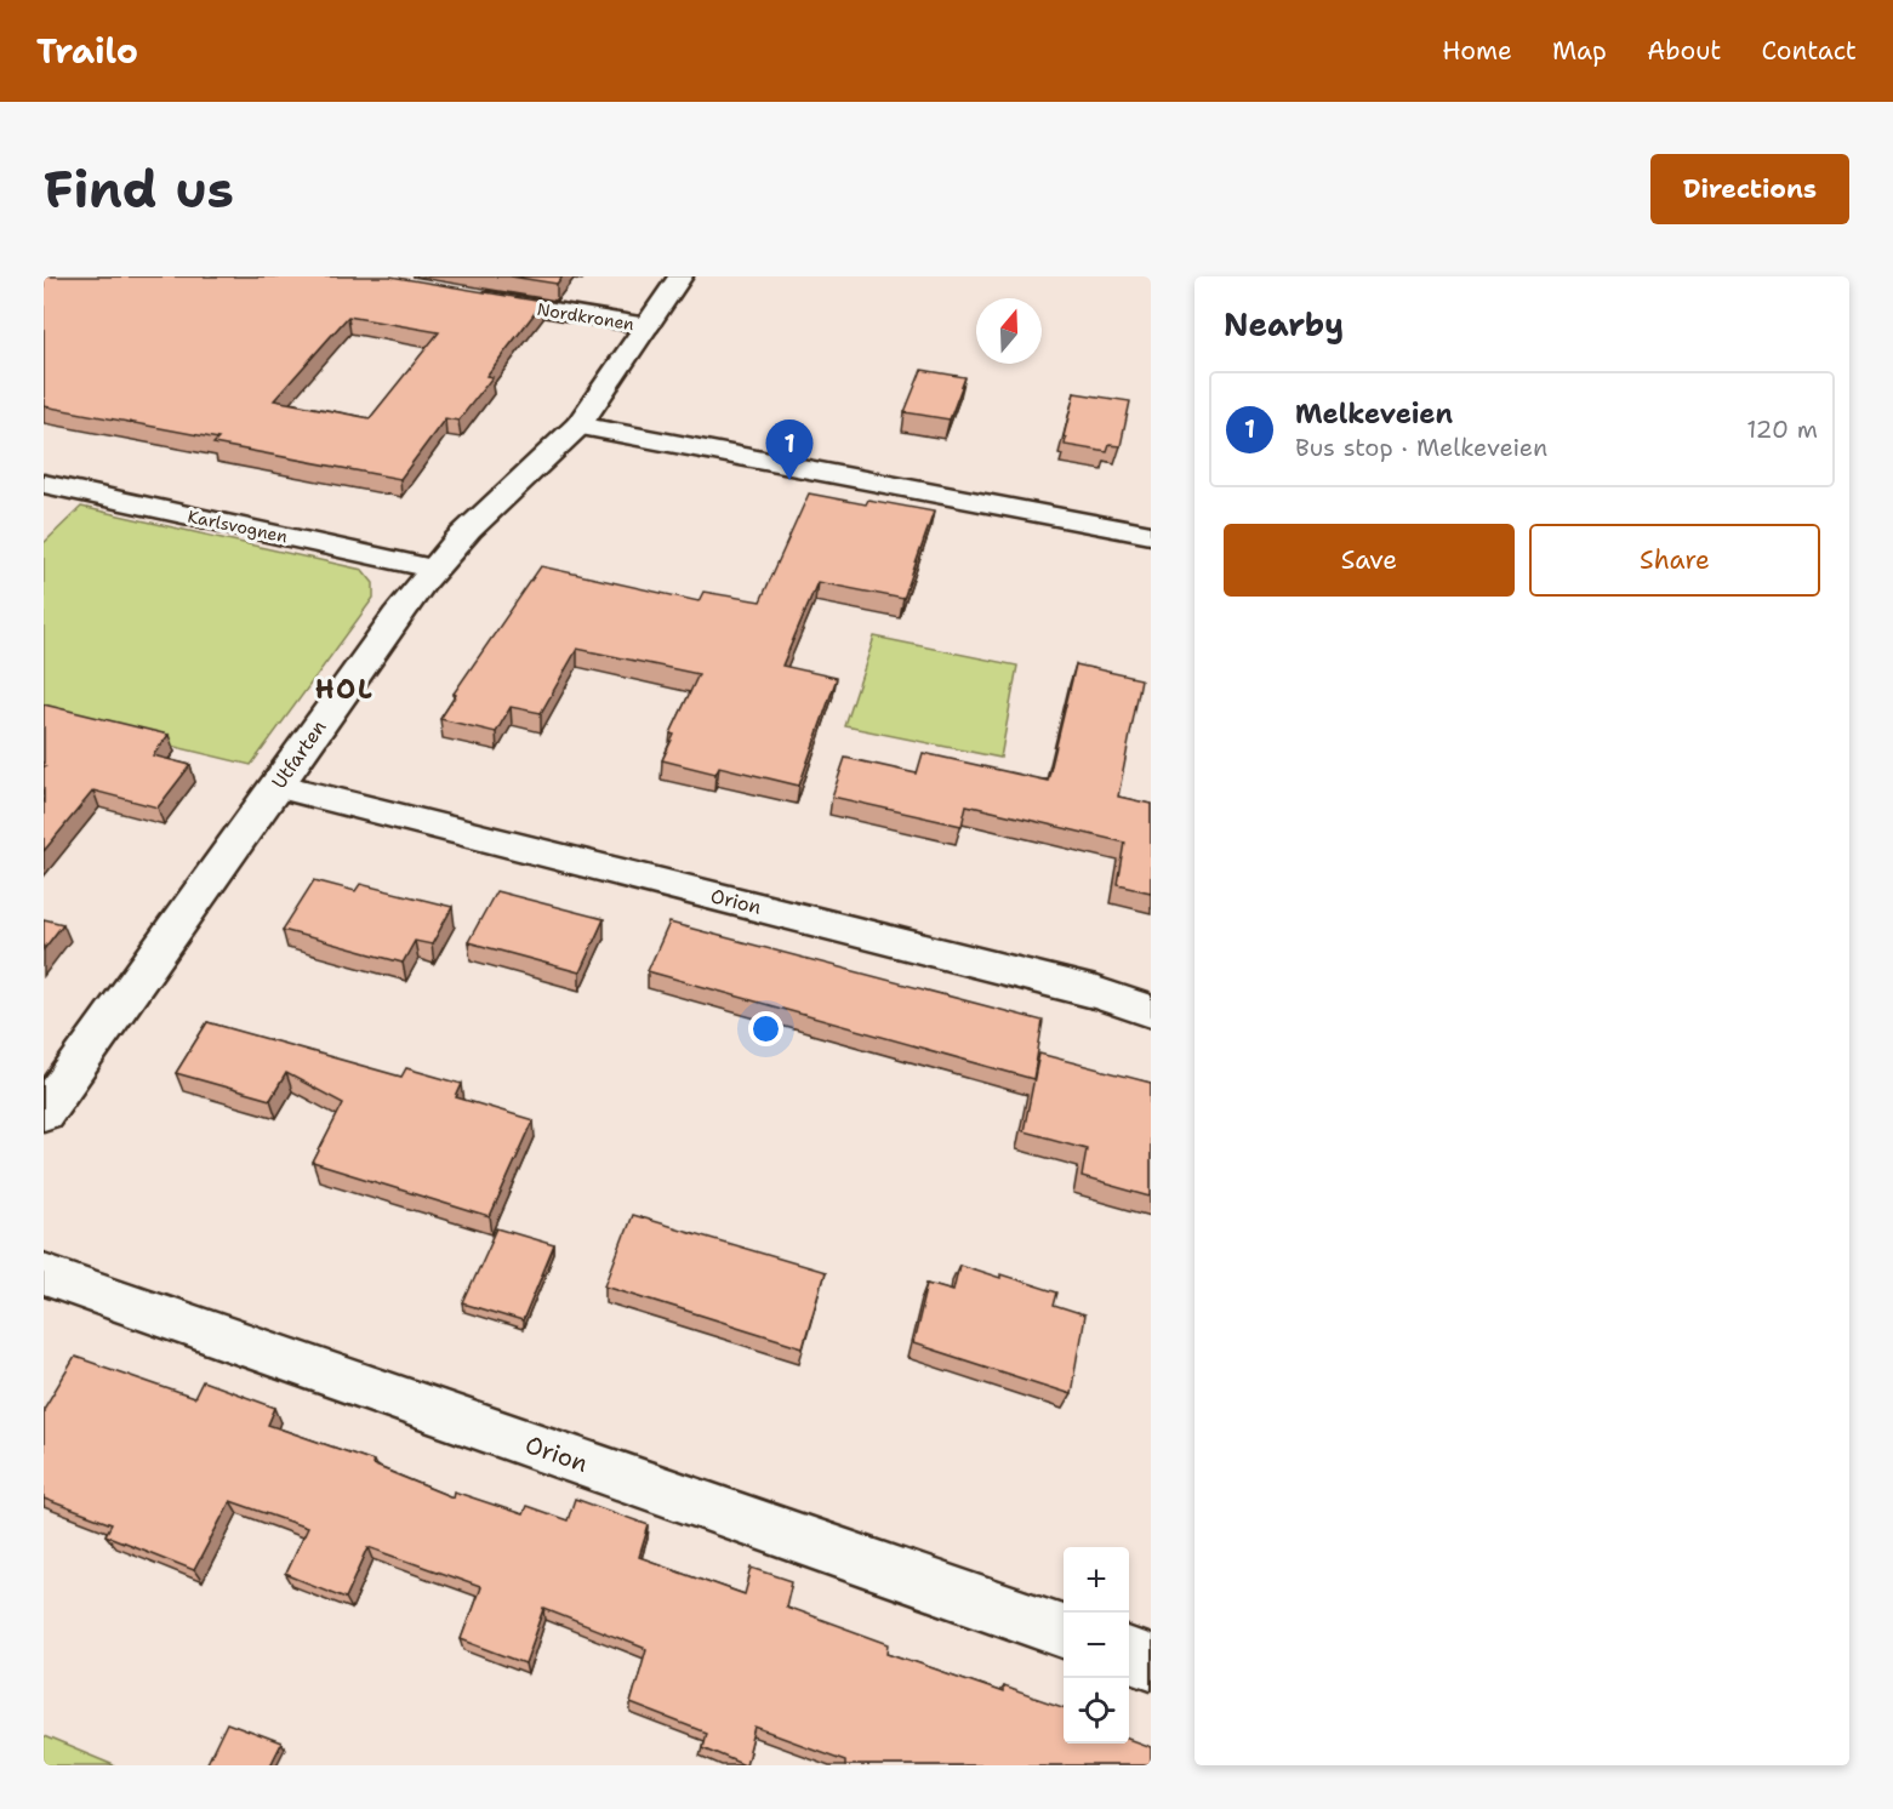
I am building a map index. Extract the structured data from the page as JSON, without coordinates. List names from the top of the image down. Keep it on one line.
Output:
{"streets":{"street":["Nordkronen","Karlsvognen","Utfarten","Orion"]},"crossings":[["Nordkronen","Utfarten"],["Karlsvognen","Utfarten"],["Utfarten","Orion"]],"districts":["HOL"],"north":"top","page":{"header":"Trailo","nav":["Home","Map","About","Contact"],"buttons":["Directions",["Save","Share"]],"title":"Find us","heading":"Nearby","list":[{"mark":"1","name":"Melkeveien","note":"Bus stop · Melkeveien","value":"120 m"}],"pins":"1","map_buttons":["+","−"]}}
